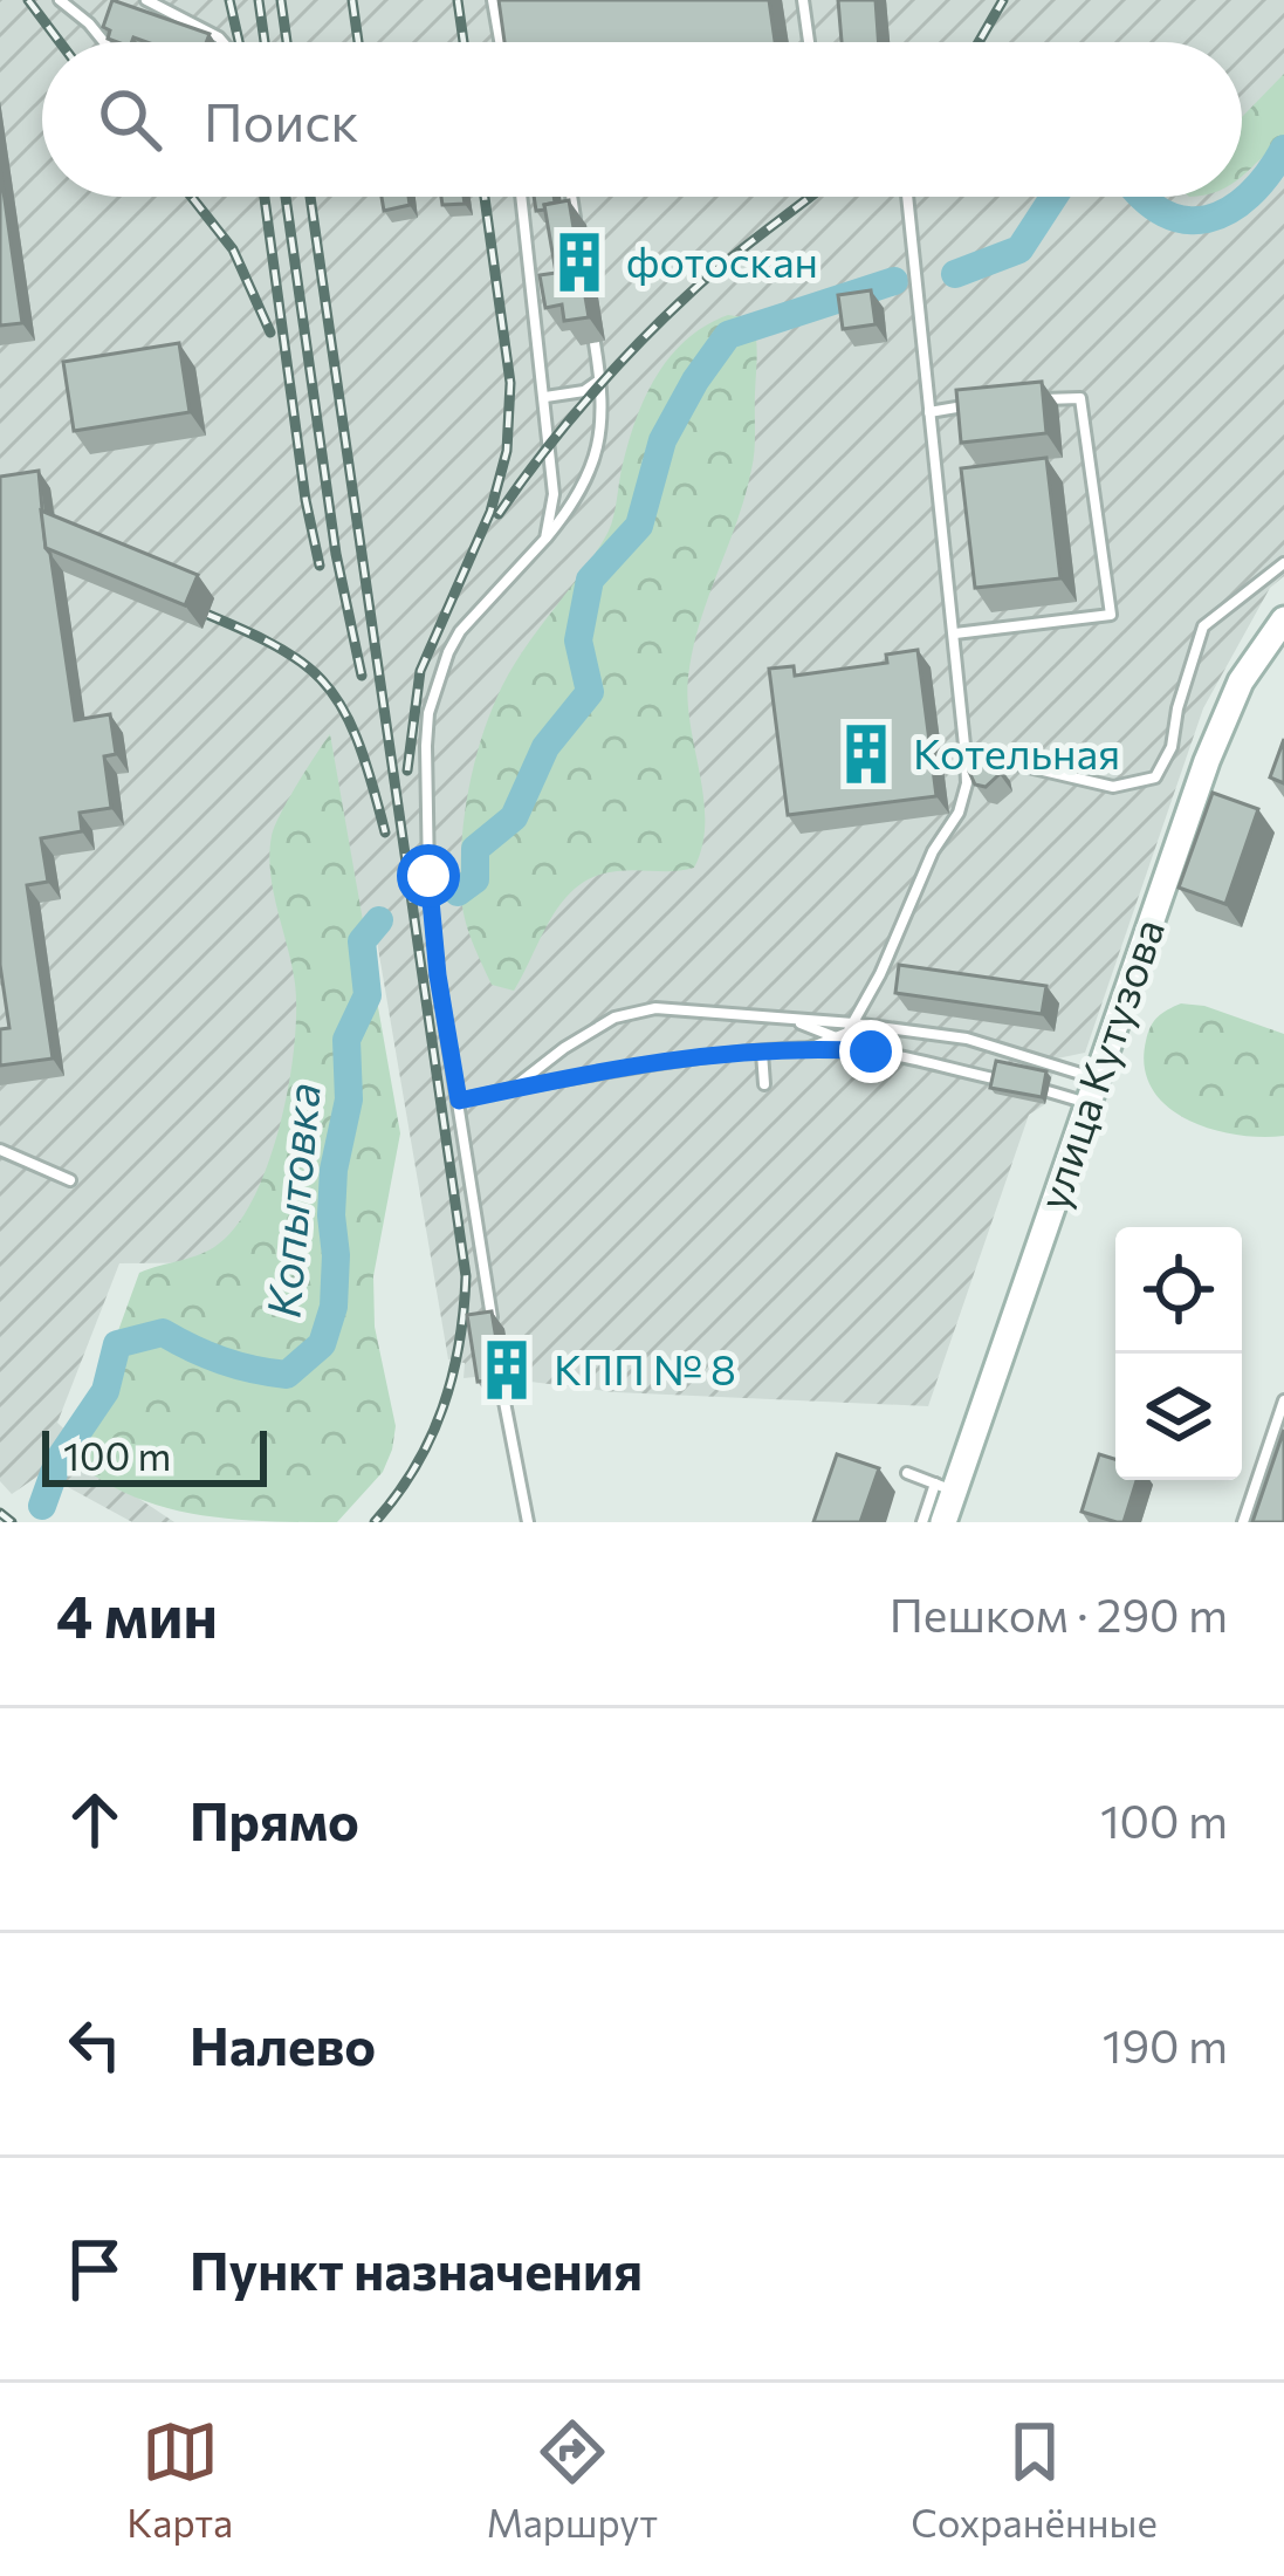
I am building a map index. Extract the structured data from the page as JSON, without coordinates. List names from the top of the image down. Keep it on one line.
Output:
{"streets":{"street":["улица Кутузова"]},"water":["Копытовка"],"places":{"building":["фотоскан","Котельная","КПП № 8"]},"scale_bar":"100 m","page":{"search":"Поиск","scale":"100 m","heading":["4 мин","Пешком · 290 m"],"list":[["Прямо","100 m"],["Налево","190 m"],"Пункт назначения"],"nav":["Карта","Маршрут","Сохранённые"]}}
